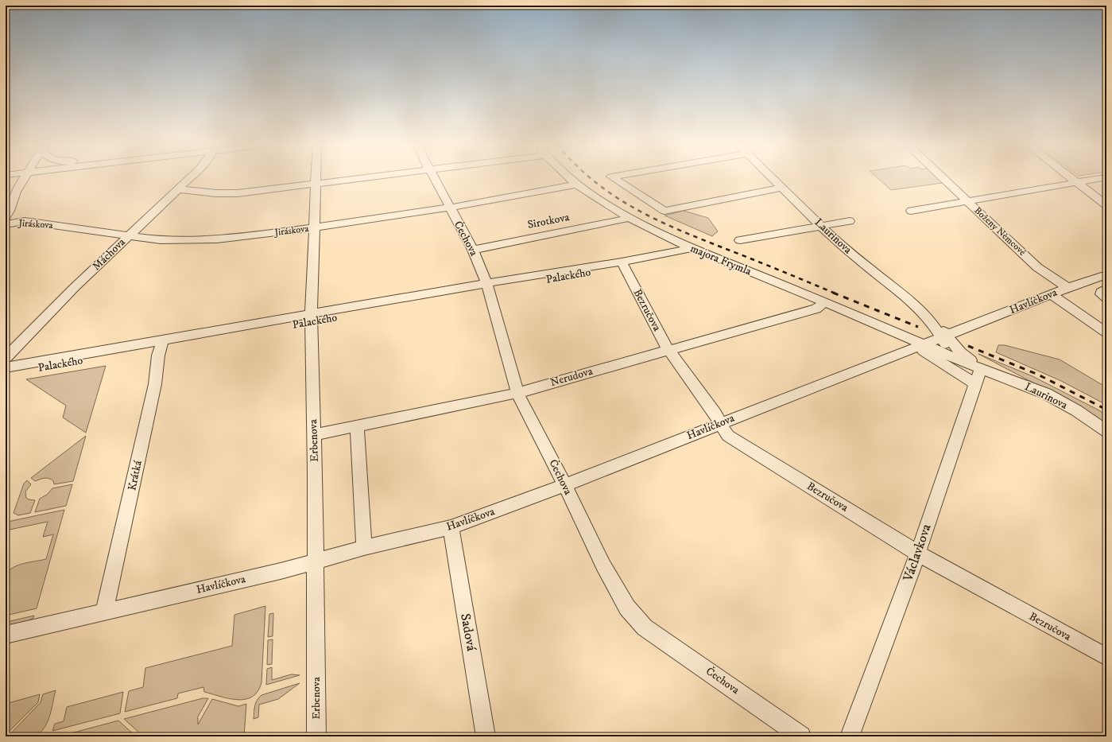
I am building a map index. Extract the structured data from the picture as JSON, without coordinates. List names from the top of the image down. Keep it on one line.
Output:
{"streets":{"street":["Sirotkova","Jiráskova","Boženy Němcové","Laurinova","Čechova","Máchova","majora Frymla","Palackého","Havlíčkova","Bezručova","Nerudova","Erbenova","Krátká","Václavkova","Sadová"]},"crossings":[["Sirotkova","Čechova"],["Sirotkova","majora Frymla"],["Jiráskova","Čechova"],["Jiráskova","Máchova"],["Jiráskova","majora Frymla"],["Jiráskova","Erbenova"],["Boženy Němcové","Havlíčkova"],["Laurinova","Václavkova"],["Čechova","Palackého"],["Čechova","Havlíčkova"],["Čechova","Nerudova"],["majora Frymla","Palackého"],["majora Frymla","Havlíčkova"],["majora Frymla","Nerudova"],["Palackého","Bezručova"],["Palackého","Erbenova"],["Palackého","Krátká"],["Havlíčkova","Bezručova"],["Havlíčkova","Erbenova"],["Havlíčkova","Krátká"],["Havlíčkova","Sadová"],["Bezručova","Nerudova"],["Bezručova","Václavkova"],["Nerudova","Erbenova"]]}
